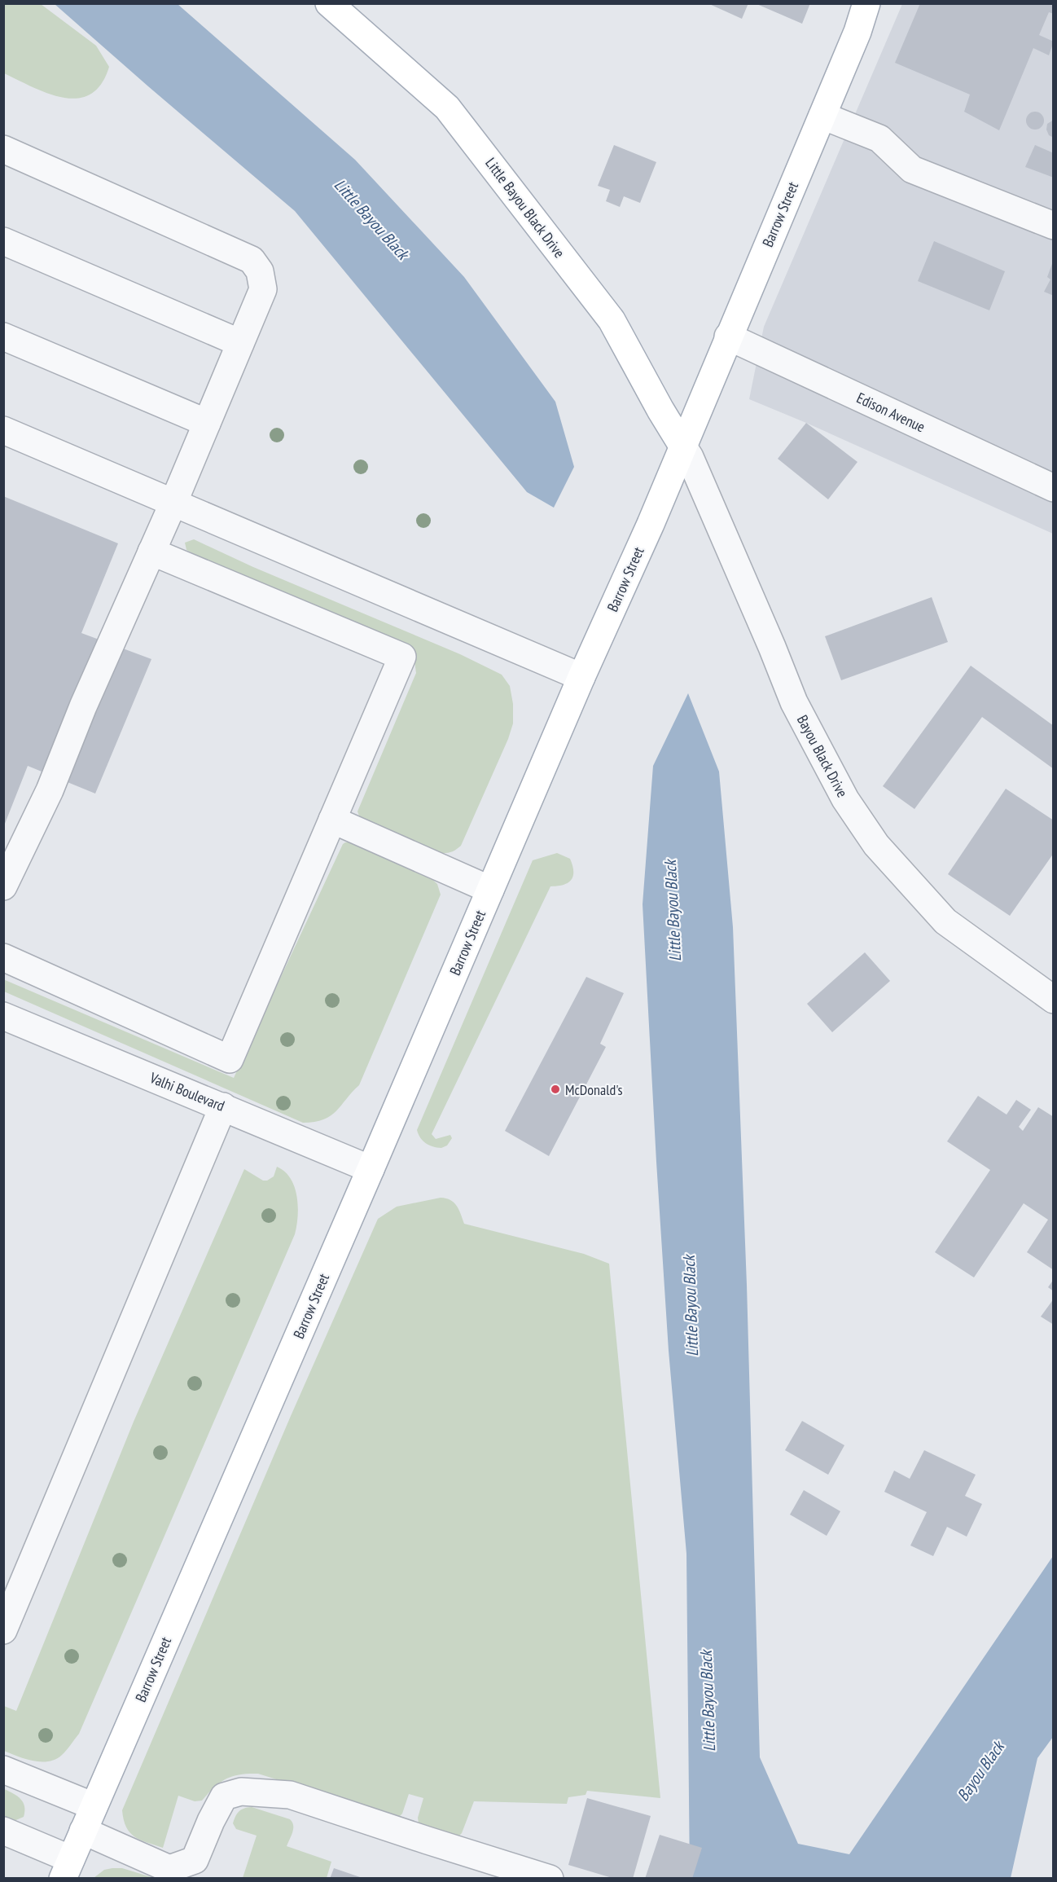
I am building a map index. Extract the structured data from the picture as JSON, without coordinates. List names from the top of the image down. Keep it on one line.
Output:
{"streets":{"main road":["Little Bayou Black Drive","Barrow Street"],"street":["Edison Avenue","Bayou Black Drive","Valhi Boulevard"]},"crossings":[["Little Bayou Black Drive","Barrow Street"],["Little Bayou Black Drive","Bayou Black Drive"],["Barrow Street","Edison Avenue"],["Barrow Street","Bayou Black Drive"],["Barrow Street","Valhi Boulevard"]],"water":["Little Bayou Black","Bayou Black"],"places":["McDonald's"]}
